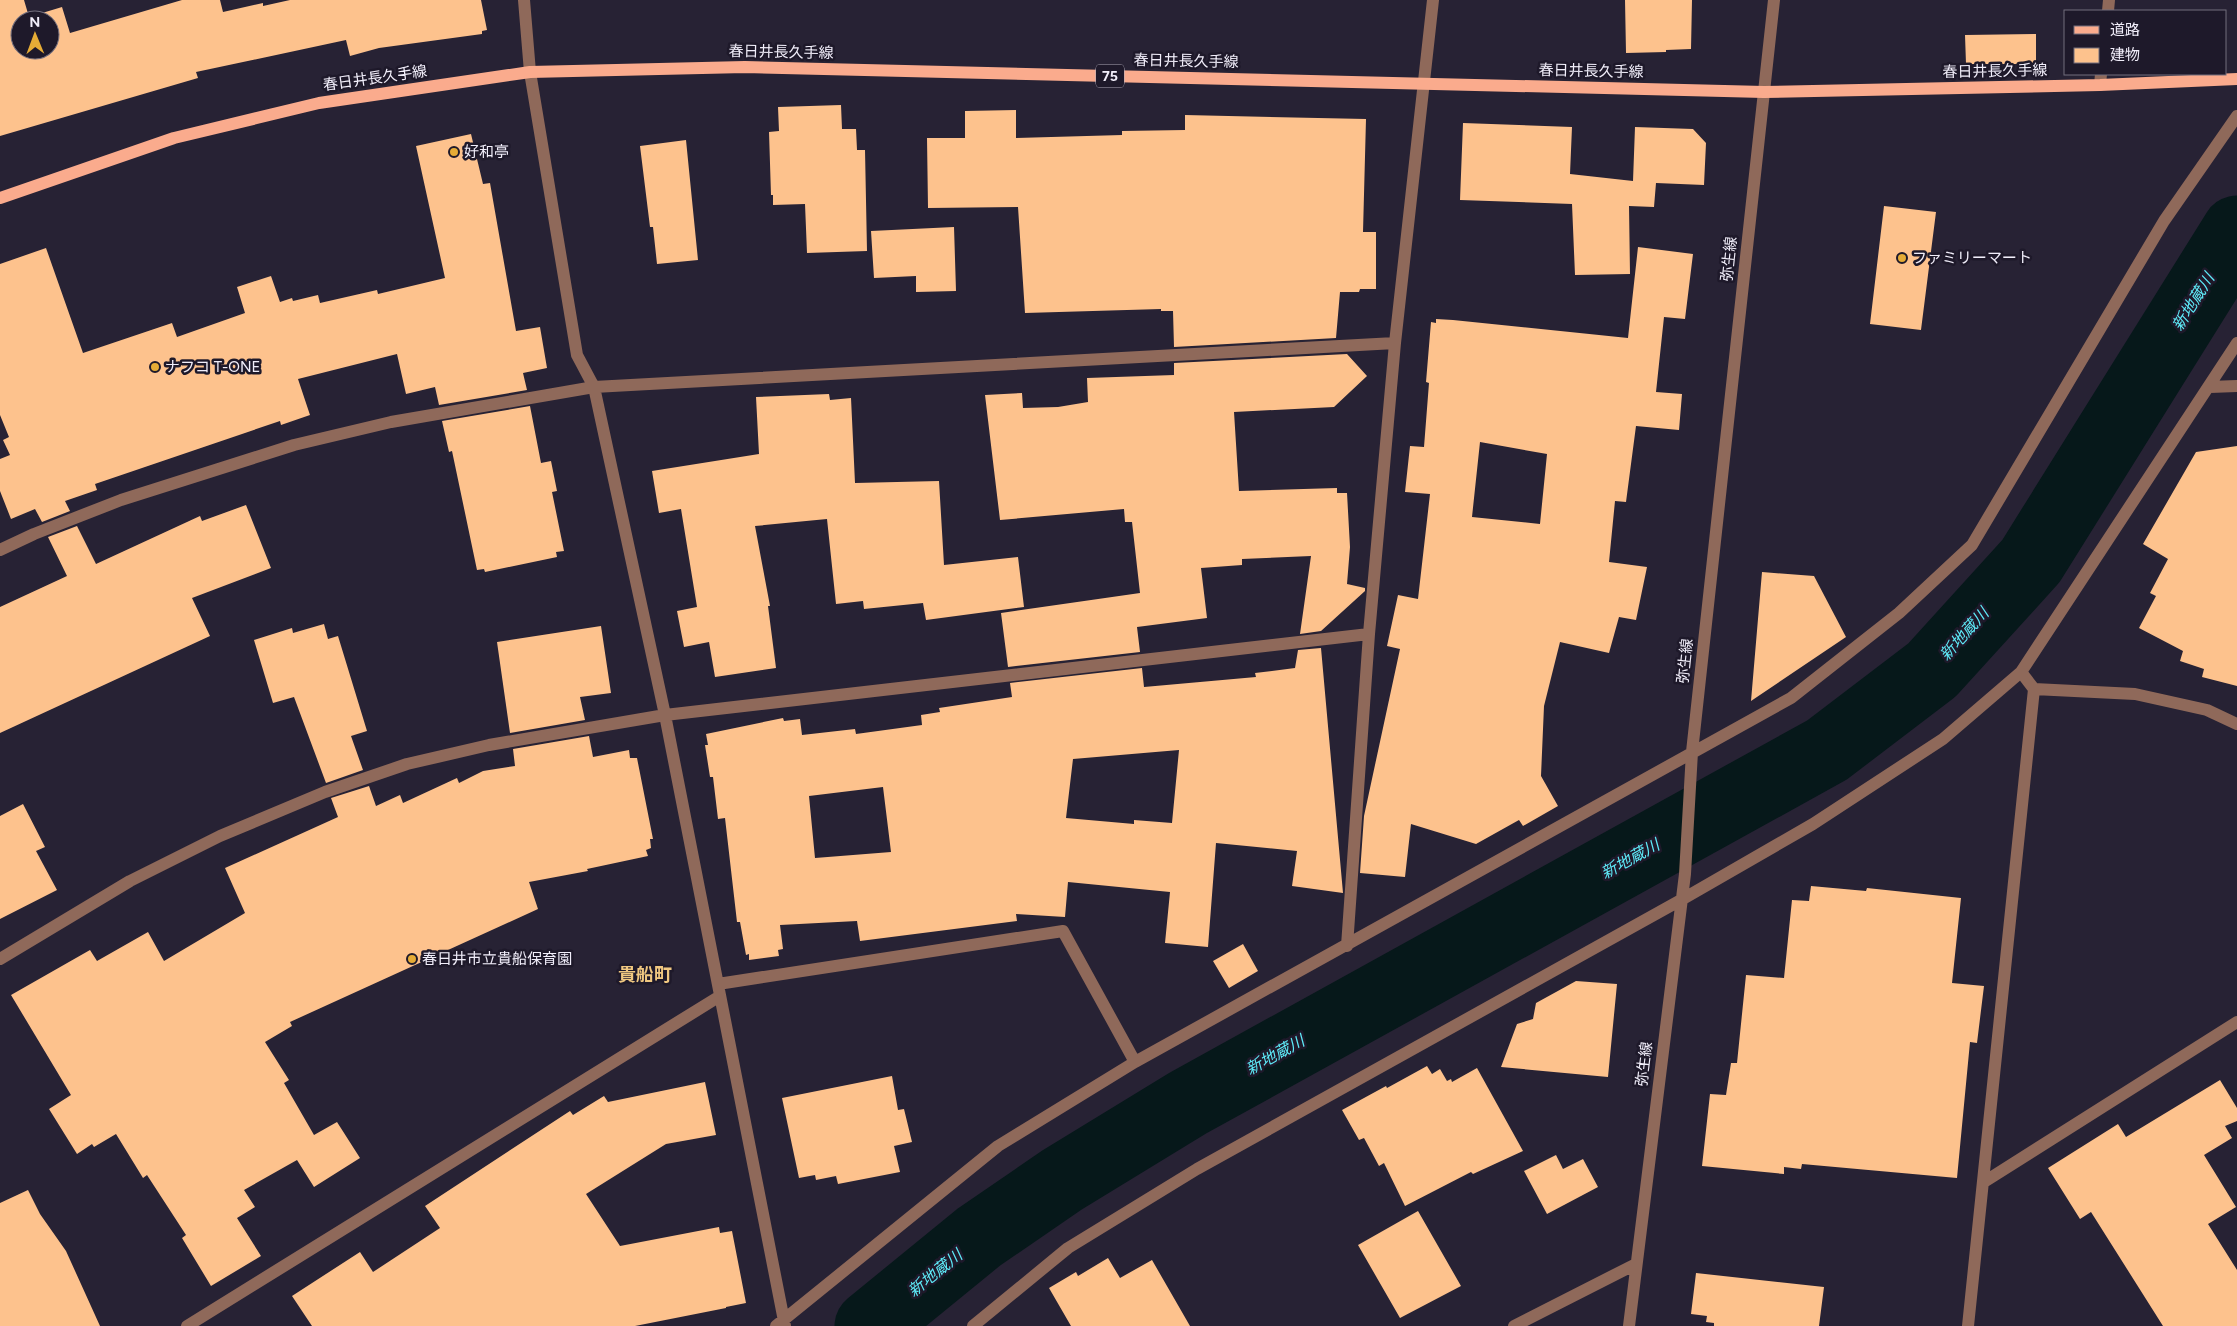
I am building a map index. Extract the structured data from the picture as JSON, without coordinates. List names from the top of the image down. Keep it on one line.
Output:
{"streets":{"main road":["春日井長久手線","75"],"street":["弥生線"]},"crossings":[["春日井長久手線","弥生線"]],"districts":["貴船町"],"water":["新地蔵川"],"places":["好和亭","ファミリーマート","ナフコ T-ONE","春日井市立貴船保育園"],"legend":["道路","建物"],"north":"top"}
